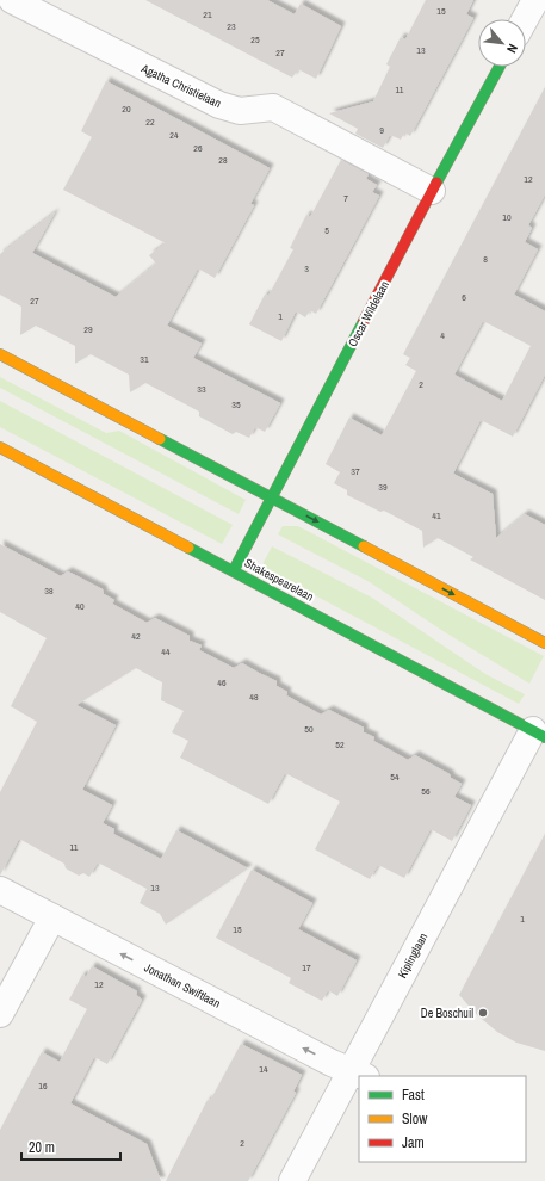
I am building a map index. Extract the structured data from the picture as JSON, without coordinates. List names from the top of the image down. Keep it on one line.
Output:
{"streets":{"street":["Agatha Christielaan","Oscar Wildelaan","Shakespearelaan","Kiplinglaan","Jonathan Swiftlaan"]},"crossings":[["Agatha Christielaan","Oscar Wildelaan"],["Oscar Wildelaan","Shakespearelaan"],["Shakespearelaan","Kiplinglaan"],["Kiplinglaan","Jonathan Swiftlaan"]],"one_way":["Jonathan Swiftlaan"],"places":["De Boschuil"],"house_numbers":["15","21","23","25","13","27","11","20","22","9","24","26","28","12","7","10","5","8","3","6","27","1","29","4","31","2","33","35","37","39","41","38","40","42","44","46","48","50","52","54","56","11","13","1","15","17","12","14","16","2"],"legend":["Fast","Slow","Jam"],"scale_bar":"20 m","north":"bottom right"}
